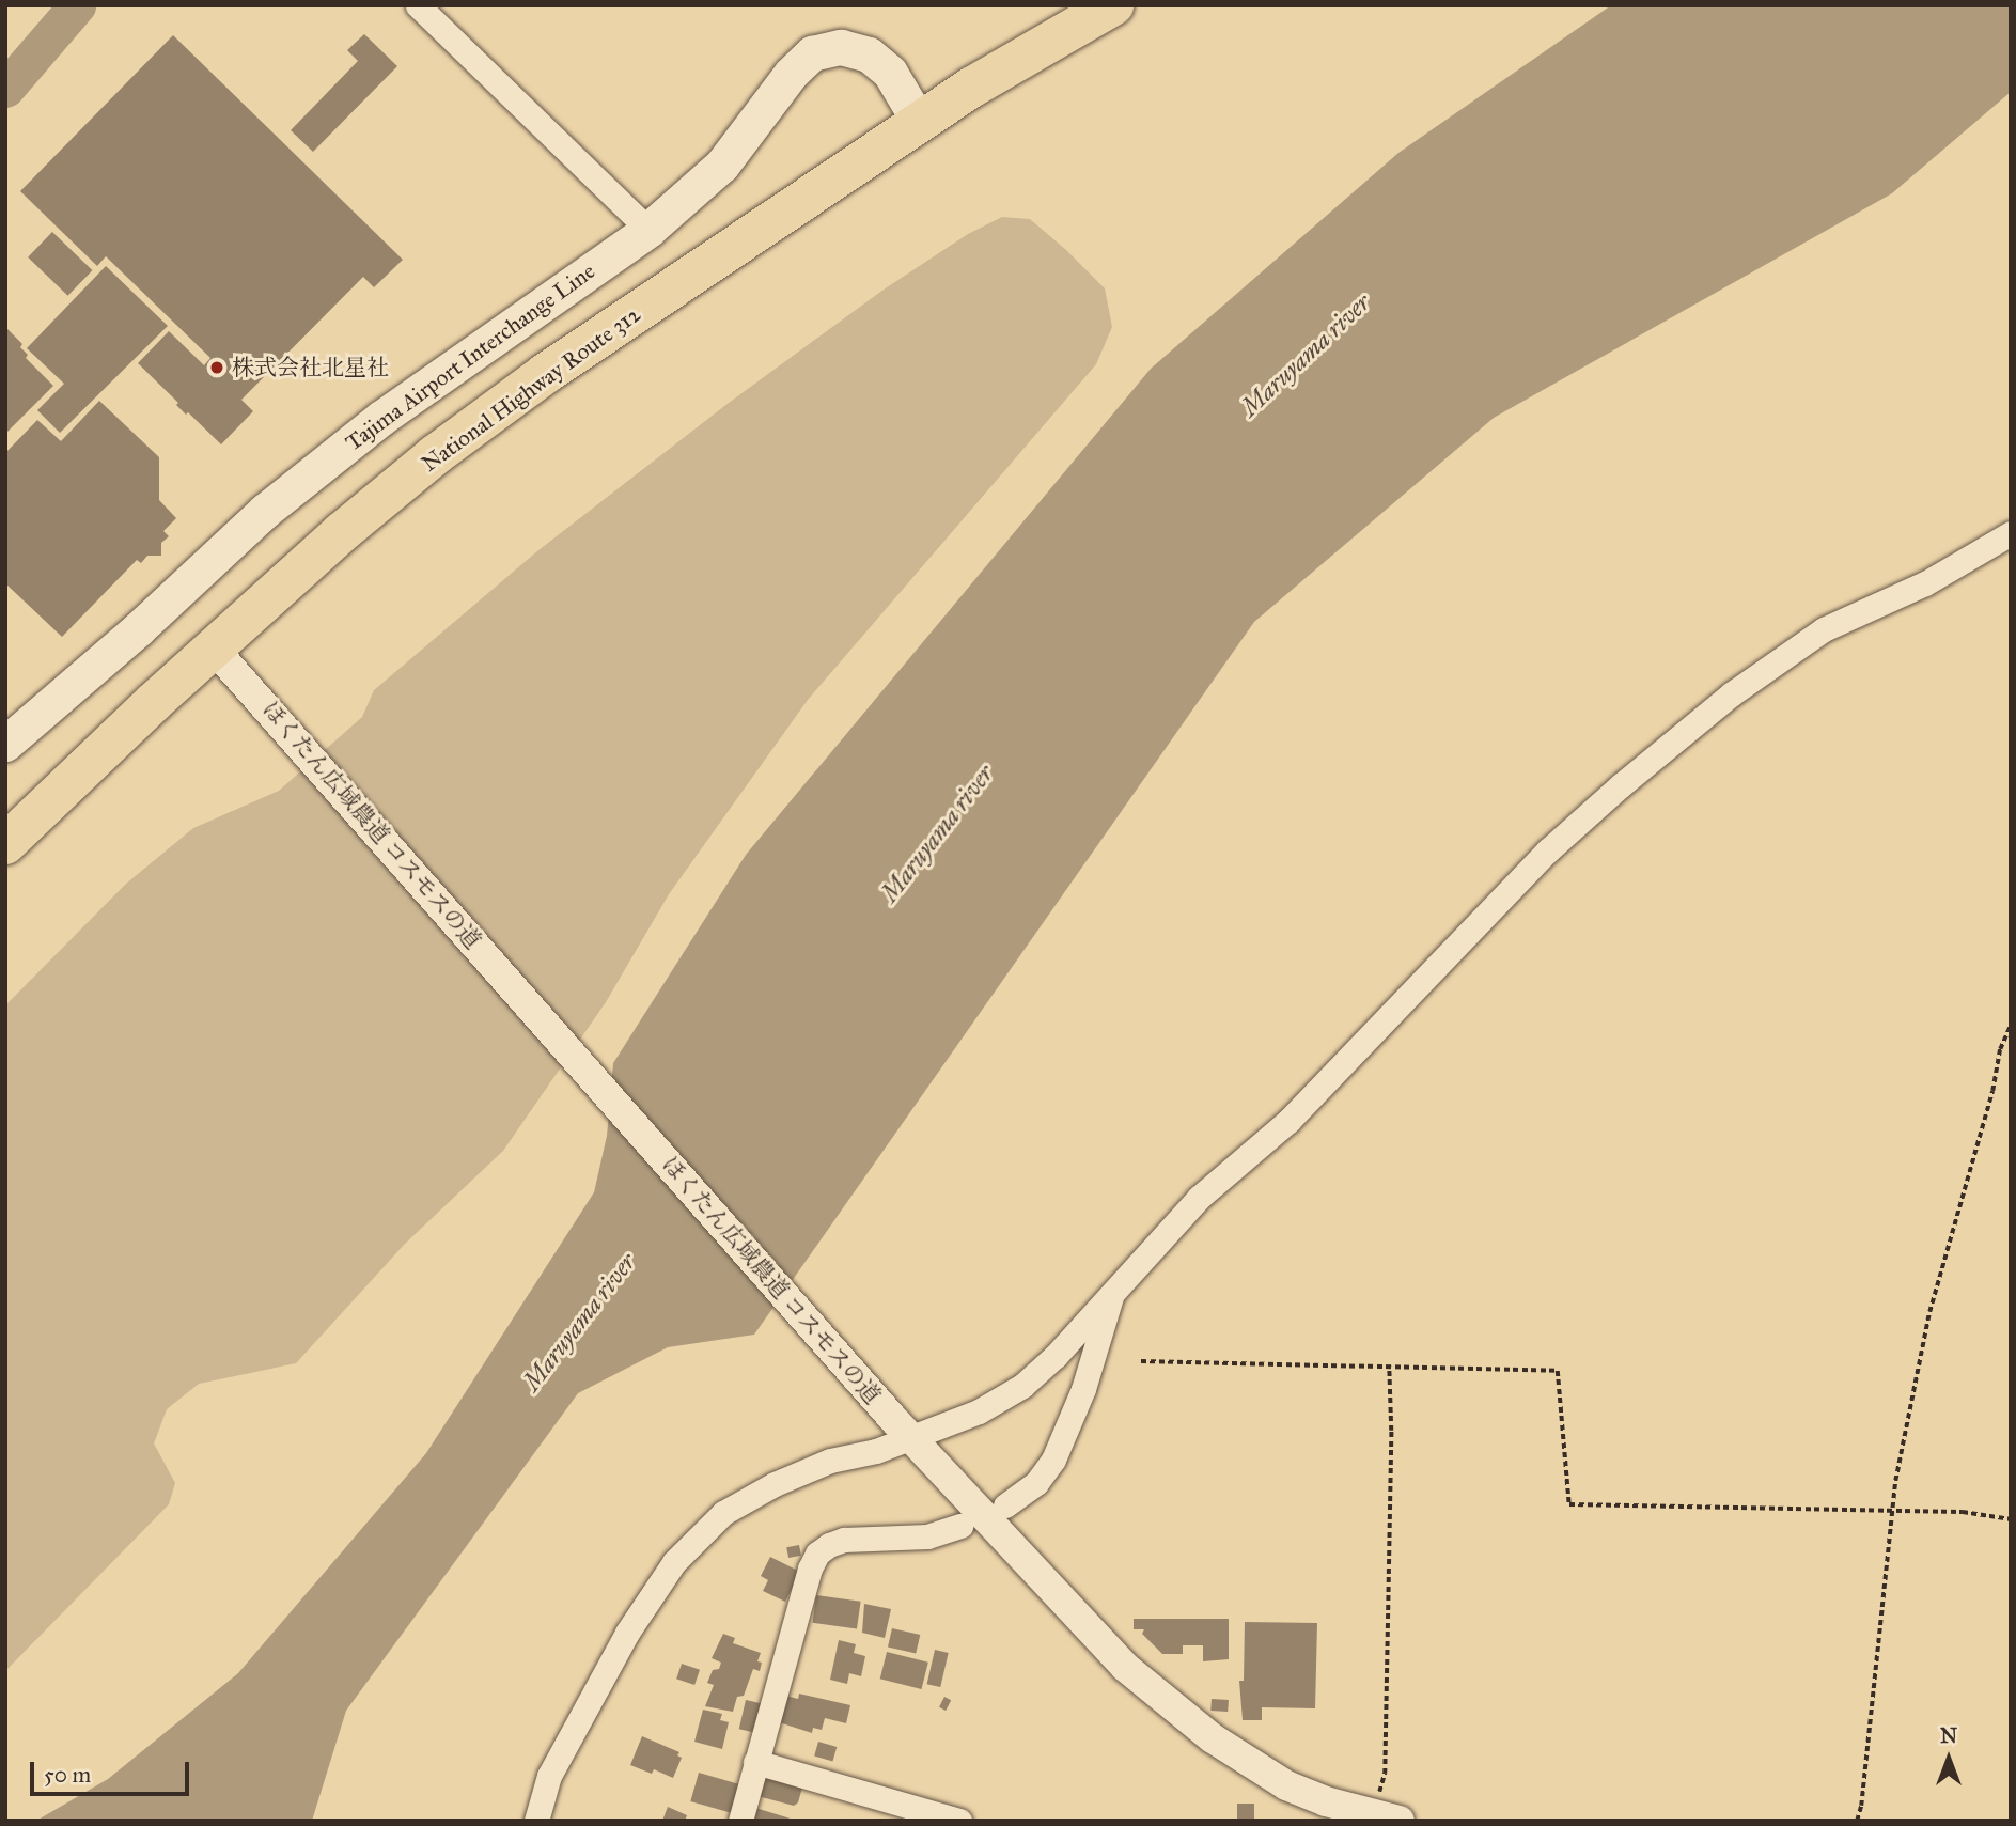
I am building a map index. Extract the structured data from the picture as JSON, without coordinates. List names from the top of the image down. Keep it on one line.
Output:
{"streets":{"highway":["National Highway Route 312"],"main road":["Tajima Airport Interchange Line"],"street":["ほくたん広域農道 コスモスの道"]},"crossings":[["Tajima Airport Interchange Line","National Highway Route 312"],["National Highway Route 312","ほくたん広域農道 コスモスの道"]],"water":["Maruyama river"],"places":["株式会社北星社"],"scale_bar":"50 m","north":"top"}
